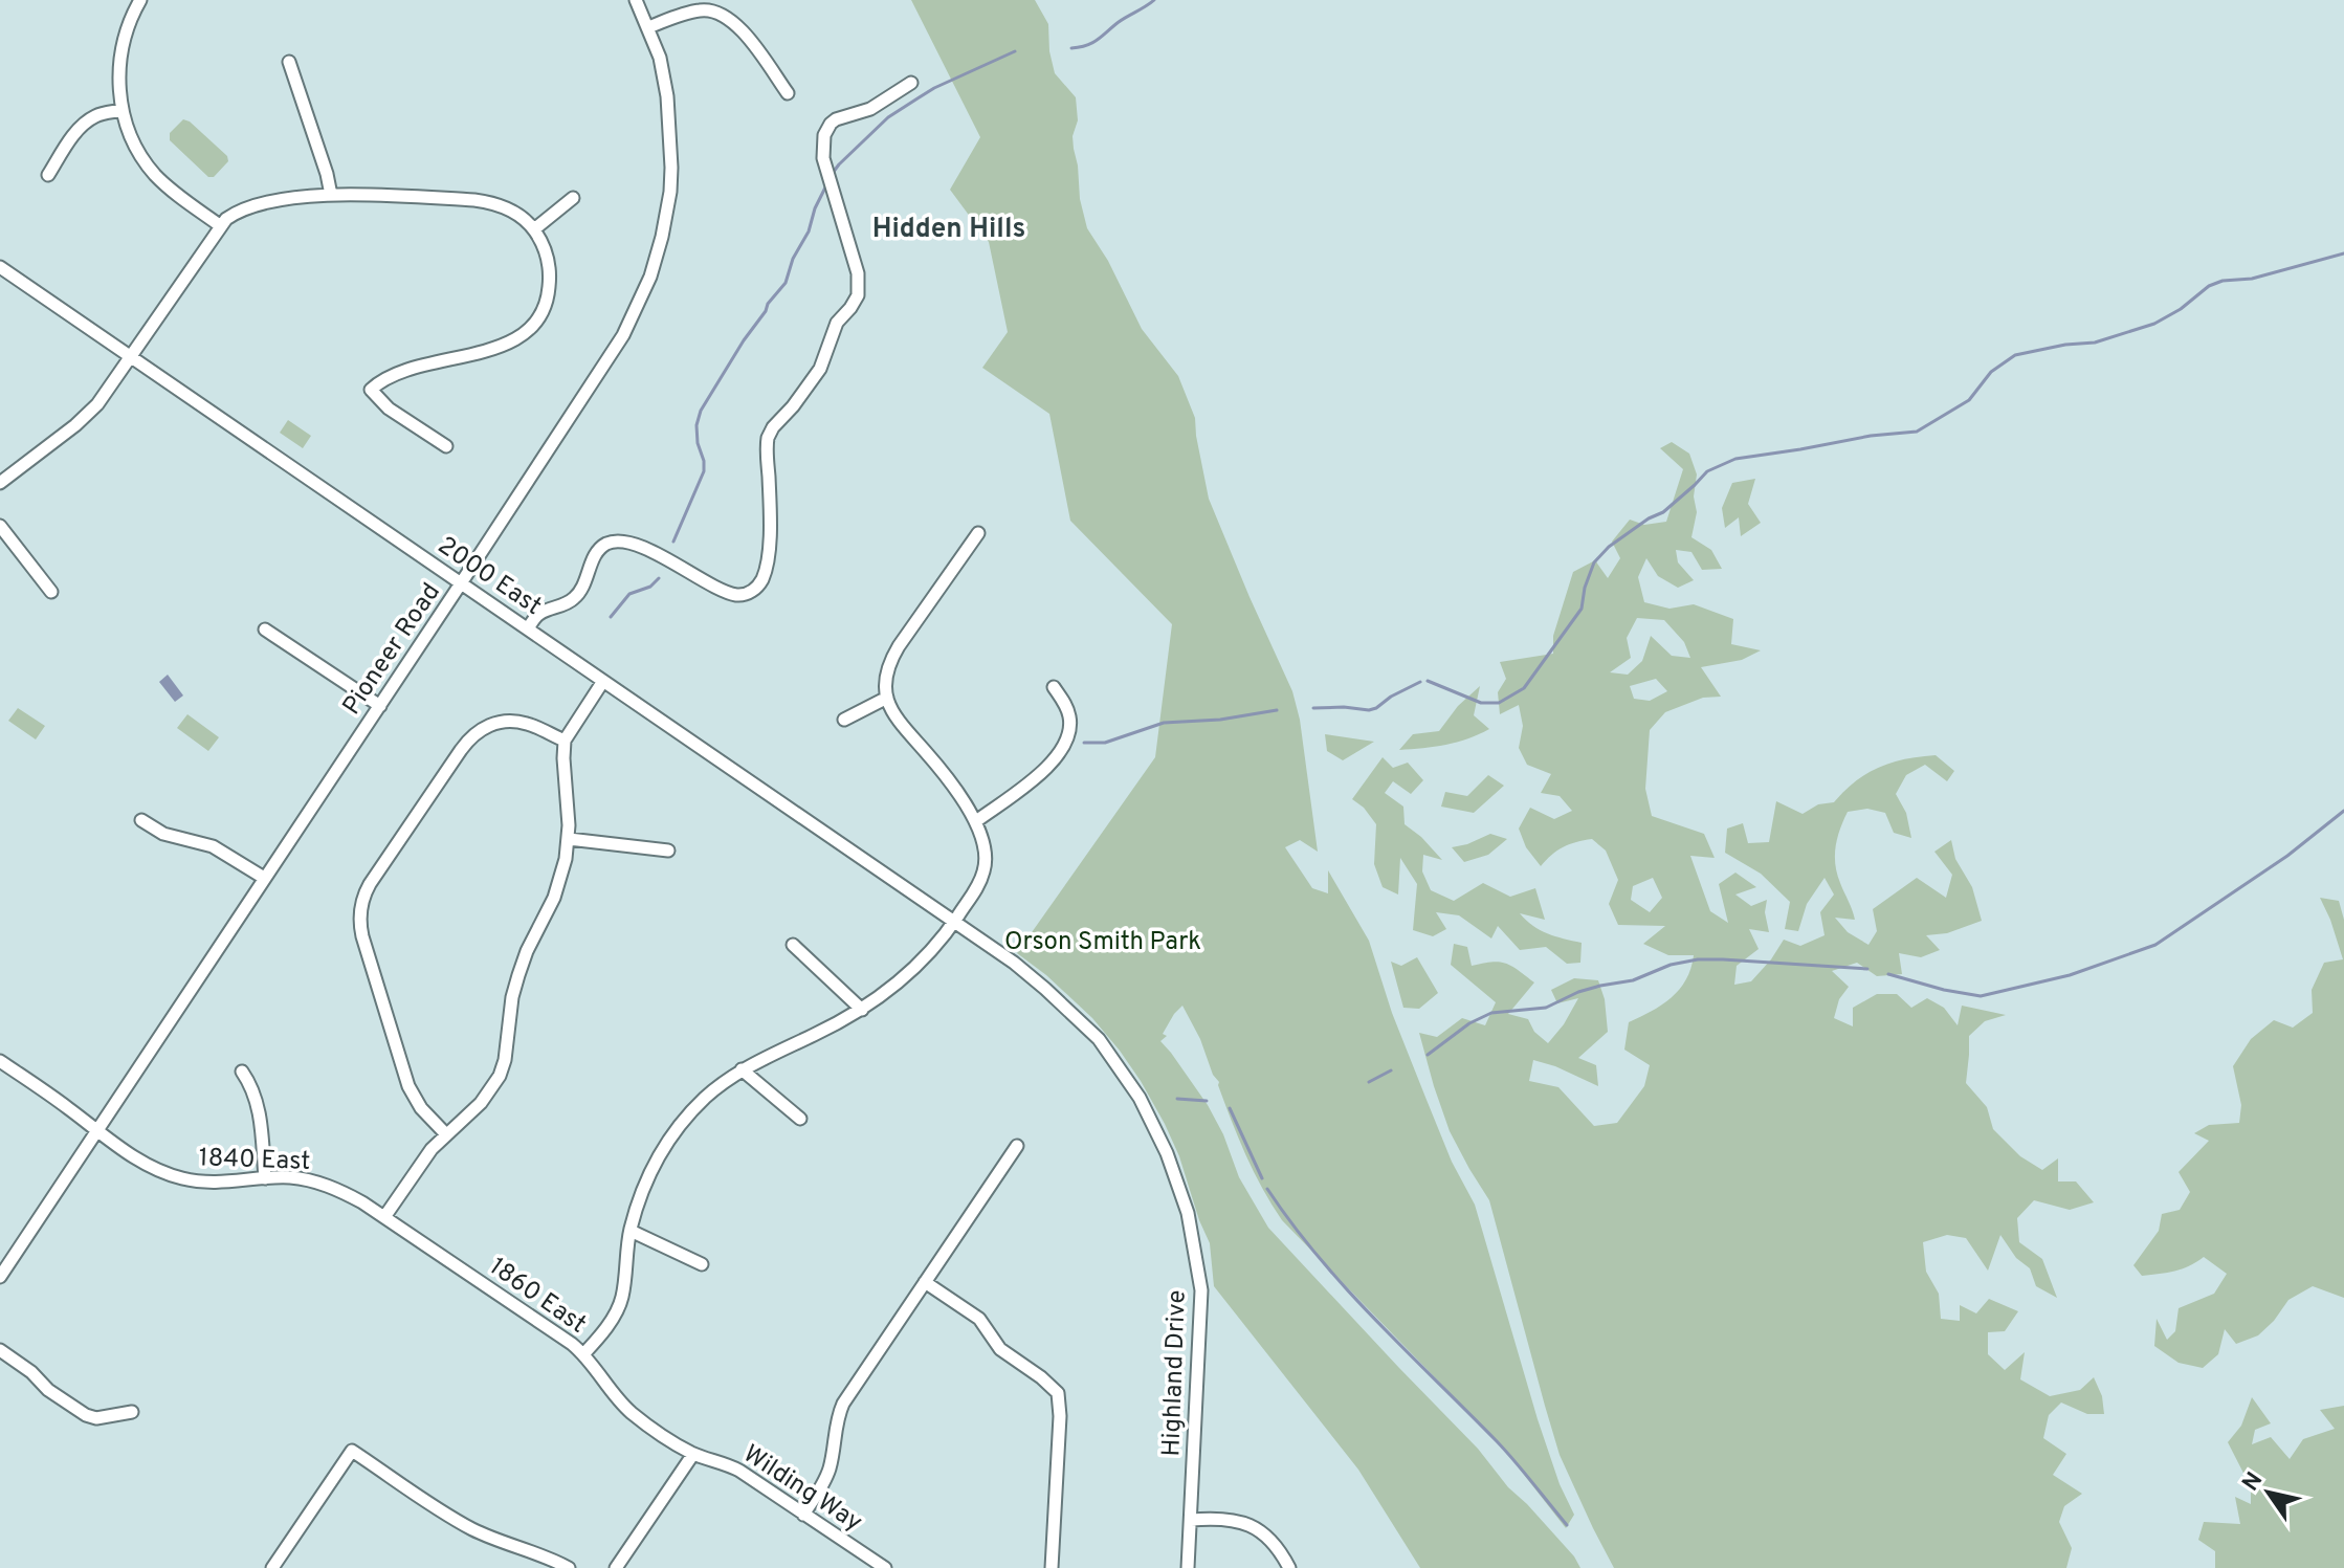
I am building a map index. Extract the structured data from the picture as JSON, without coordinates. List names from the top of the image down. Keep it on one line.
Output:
{"streets":{"street":["2000 East","Pioneer Road","1840 East","1860 East","Highland Drive","Wilding Way"]},"crossings":[["2000 East","Pioneer Road"],["2000 East","Highland Drive"],["Pioneer Road","1840 East"],["1840 East","1860 East"],["1860 East","Wilding Way"]],"districts":["Hidden Hills"],"parks":["Orson Smith Park"],"north":"top left"}
